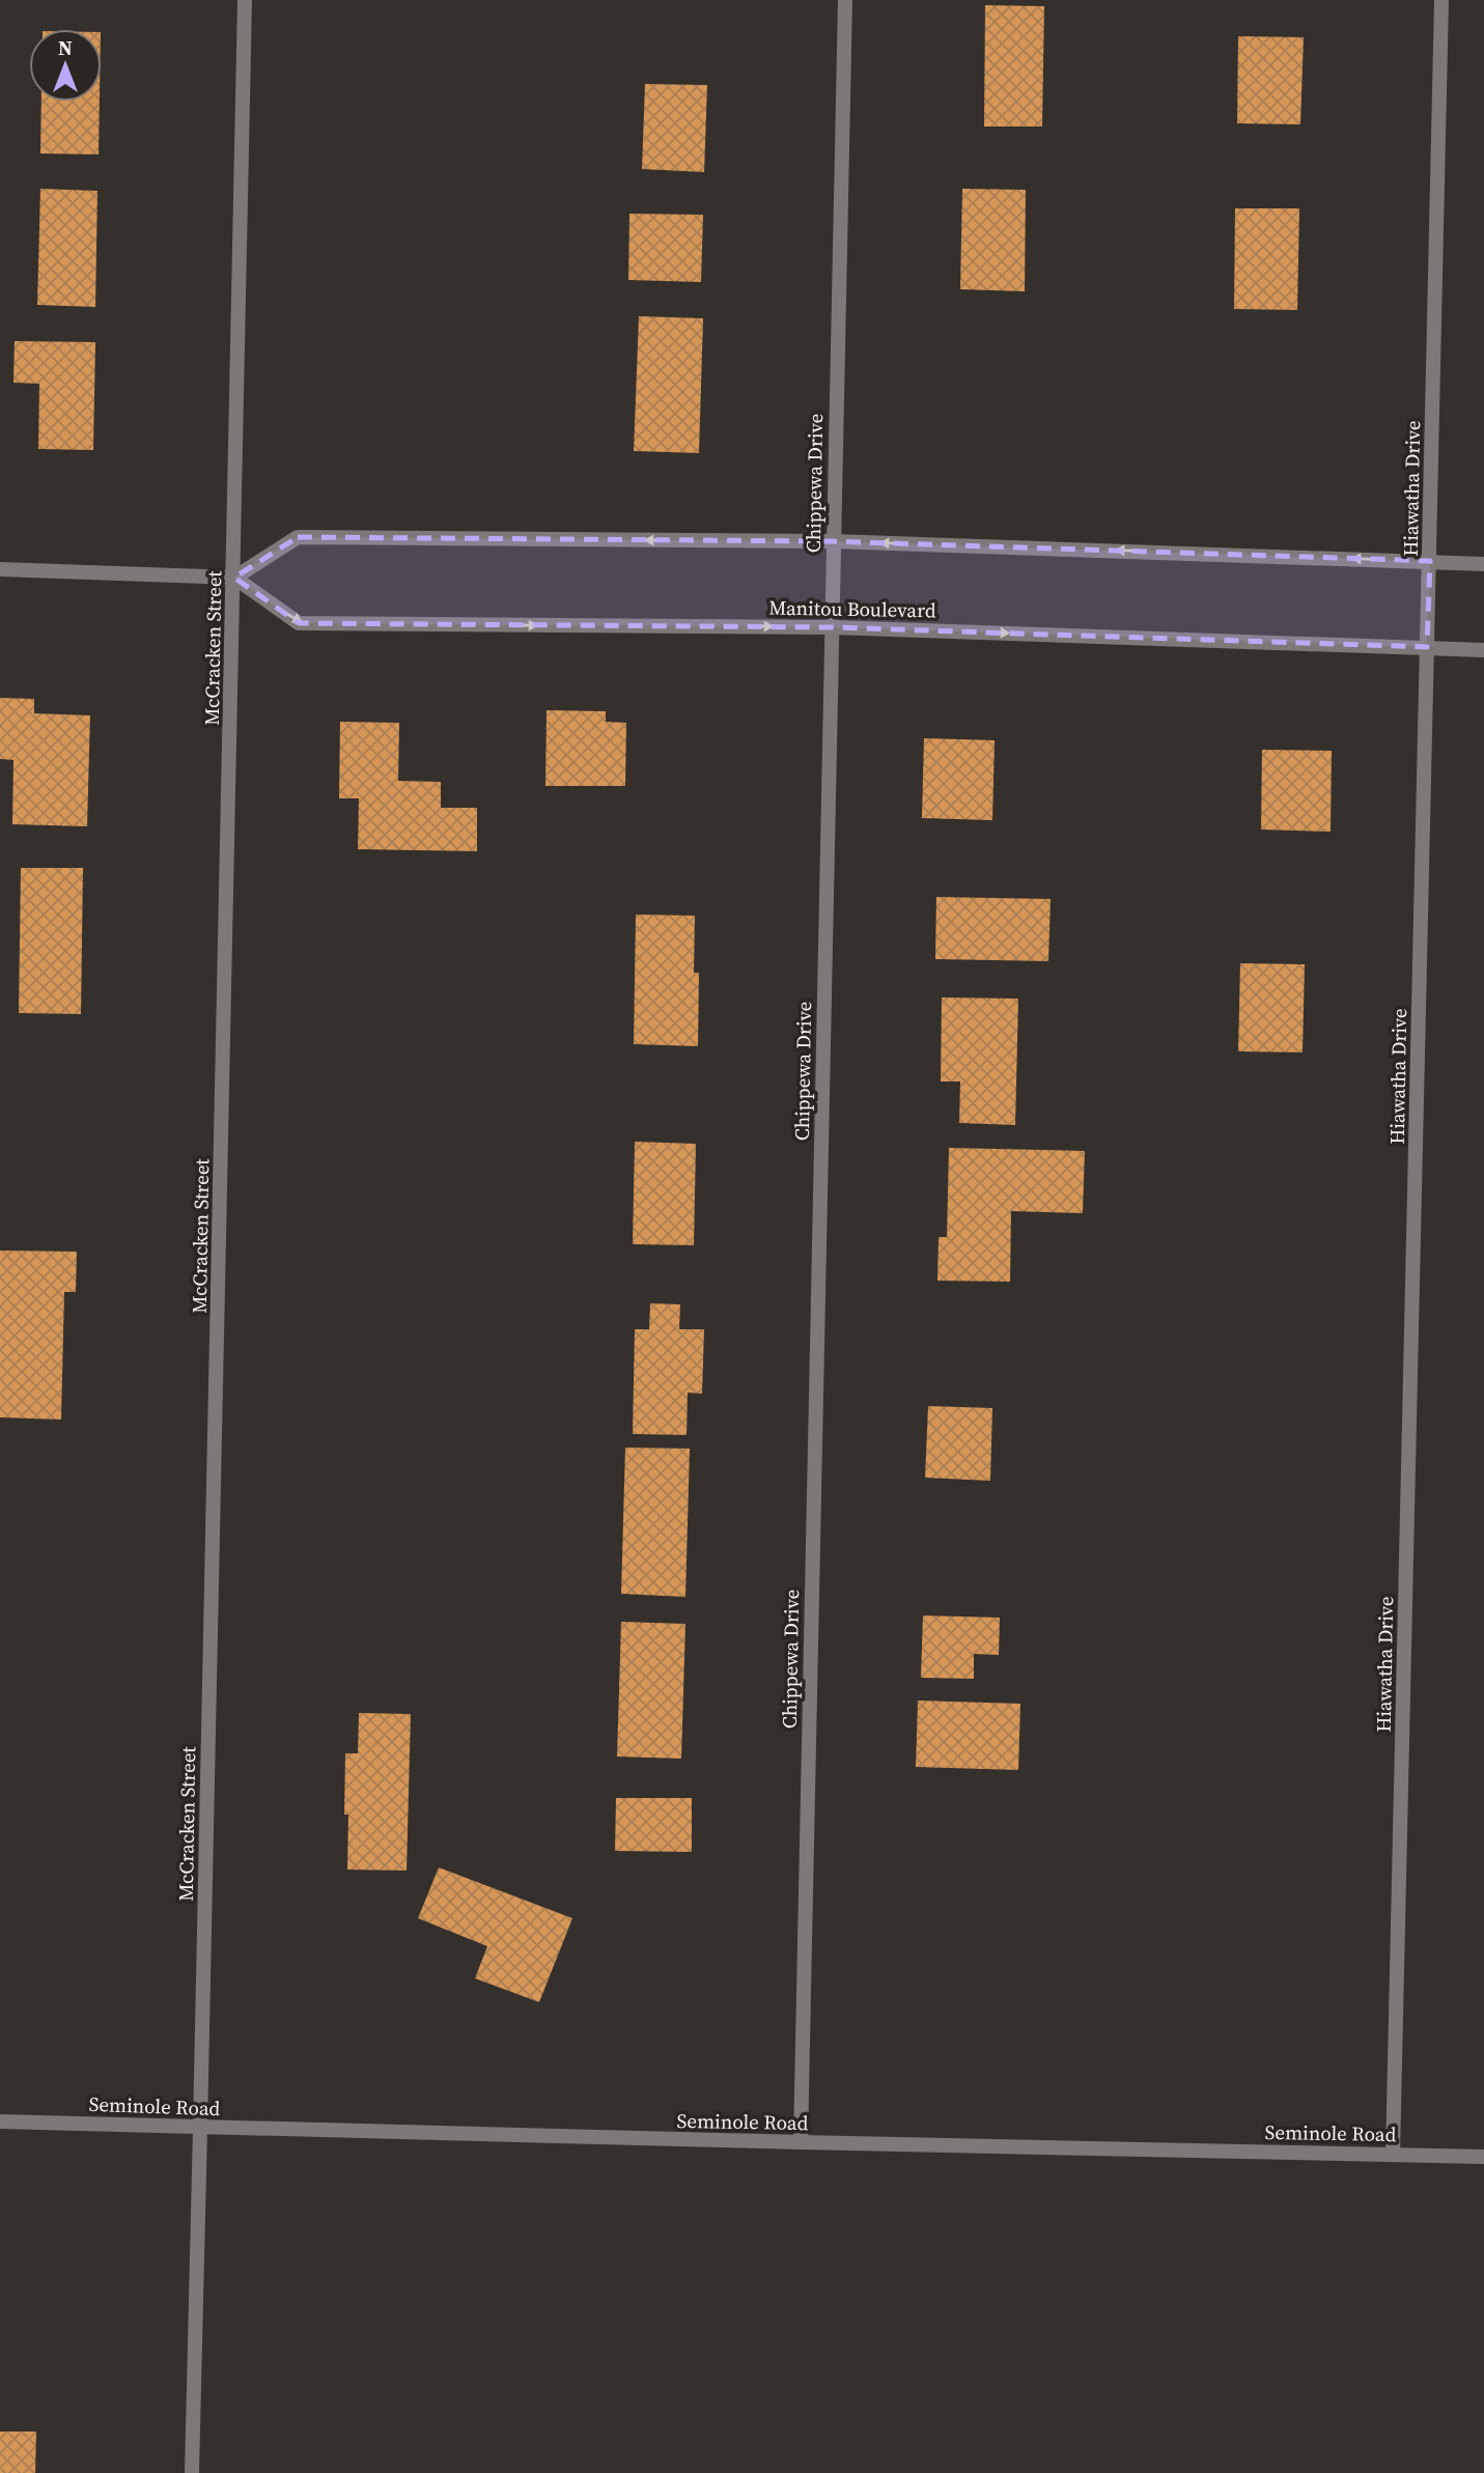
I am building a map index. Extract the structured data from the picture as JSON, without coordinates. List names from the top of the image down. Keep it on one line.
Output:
{"streets":{"street":["Chippewa Drive","Hiawatha Drive","Manitou Boulevard","McCracken Street","Seminole Road"]},"crossings":[["Chippewa Drive","Manitou Boulevard"],["Chippewa Drive","Seminole Road"],["Hiawatha Drive","Manitou Boulevard"],["Hiawatha Drive","Seminole Road"],["Manitou Boulevard","McCracken Street"],["McCracken Street","Seminole Road"]],"north":"top"}
